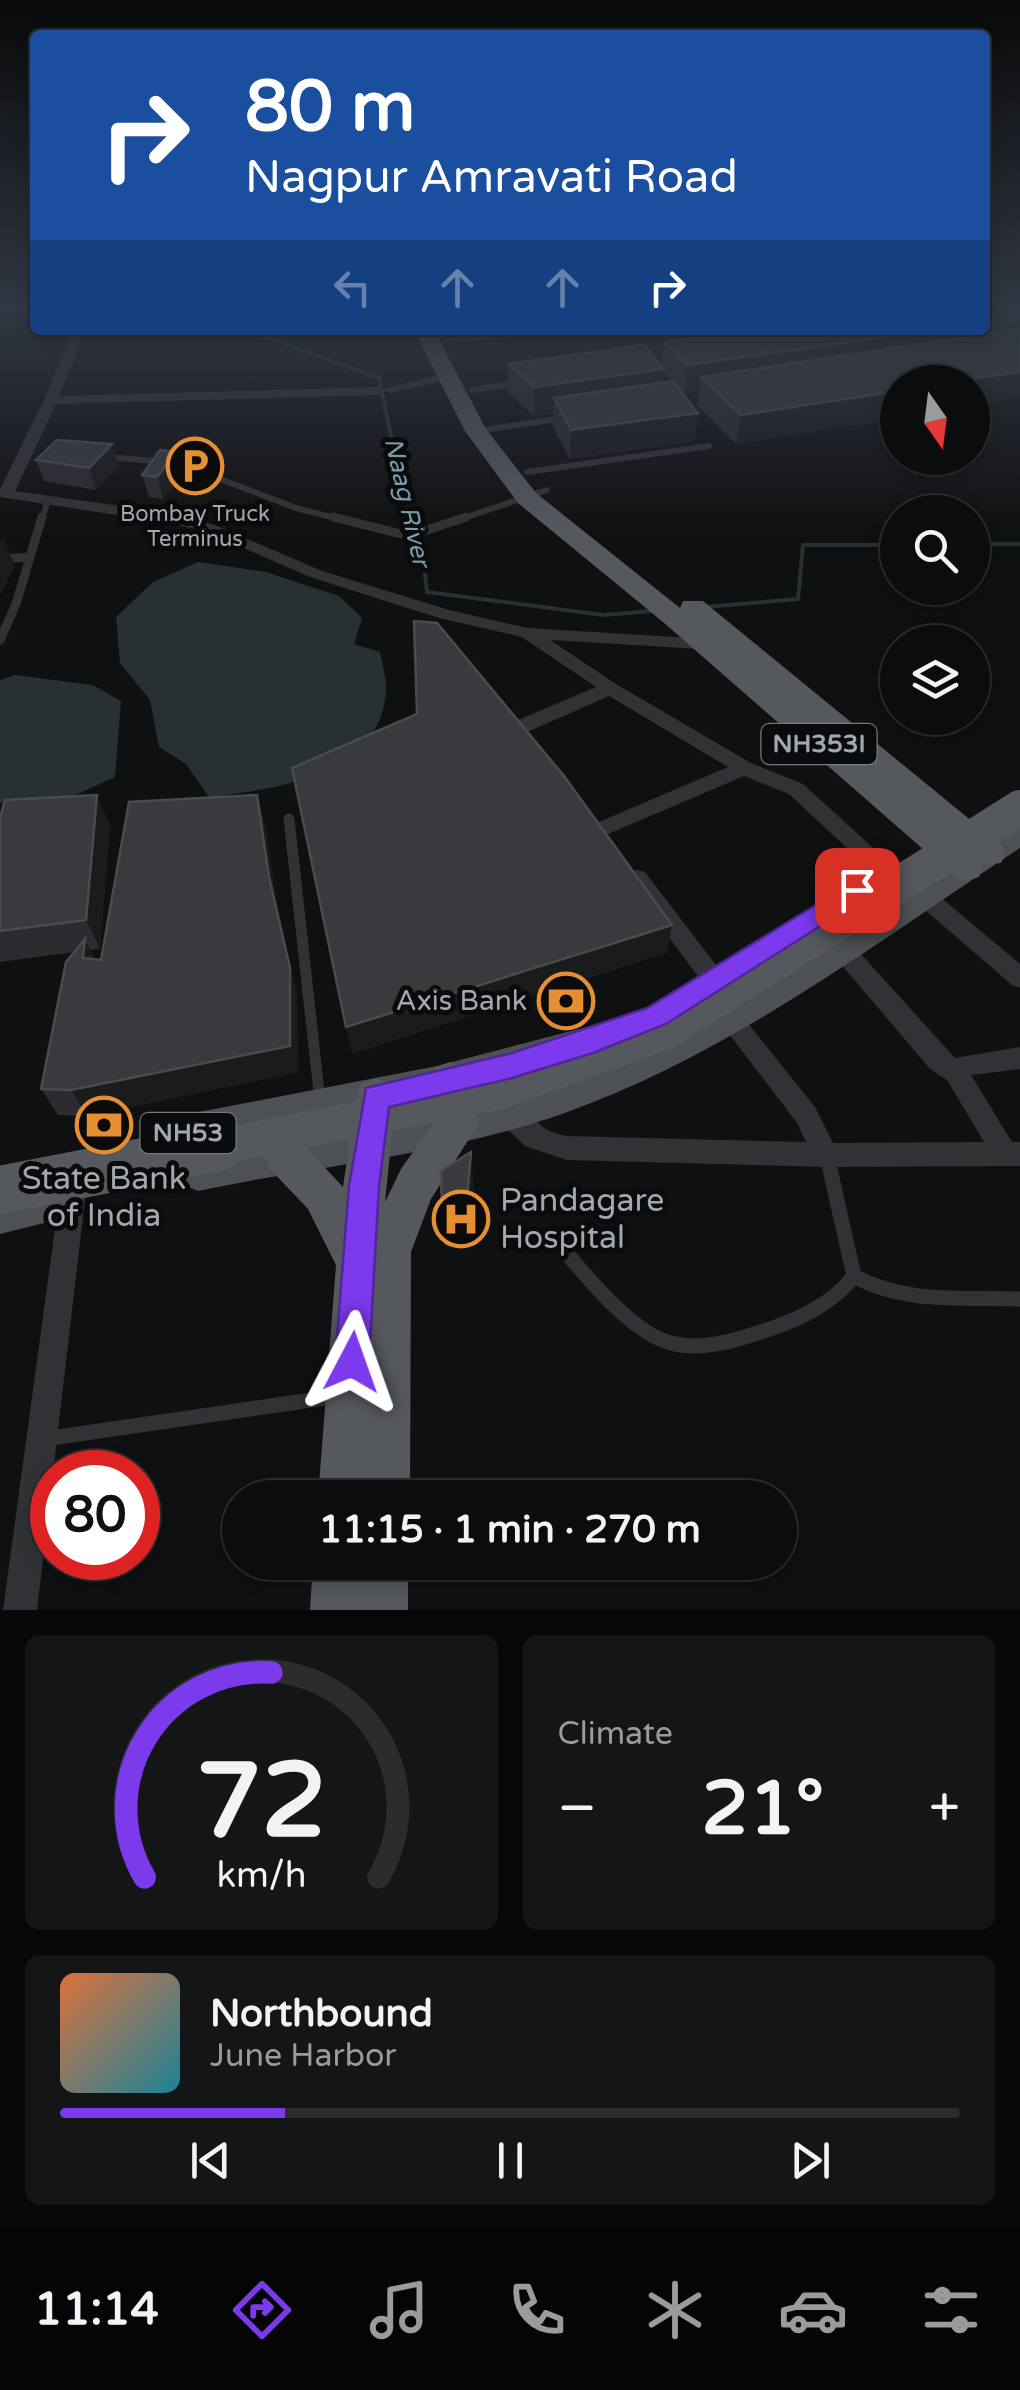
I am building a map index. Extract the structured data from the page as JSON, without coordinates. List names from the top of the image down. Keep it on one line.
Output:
{"streets":{"highway":["NH353I"],"main road":["NH53"]},"crossings":[["NH353I","NH53"]],"water":["Naag River"],"places":{"parking":["Bombay Truck Terminus"],"bank":["Axis Bank","State Bank of India"],"hospital":["Pandagare Hospital"]},"north":"bottom","page":{"turn":["80 m","Nagpur Amravati Road"],"limit":"80","trip":"11:15 · 1 min · 270 m","tile":"Climate","heat":["−","21°","+"],"song":["Northbound","June Harbor"],"tabs":"11:14","gauge":["72","km/h"]}}
